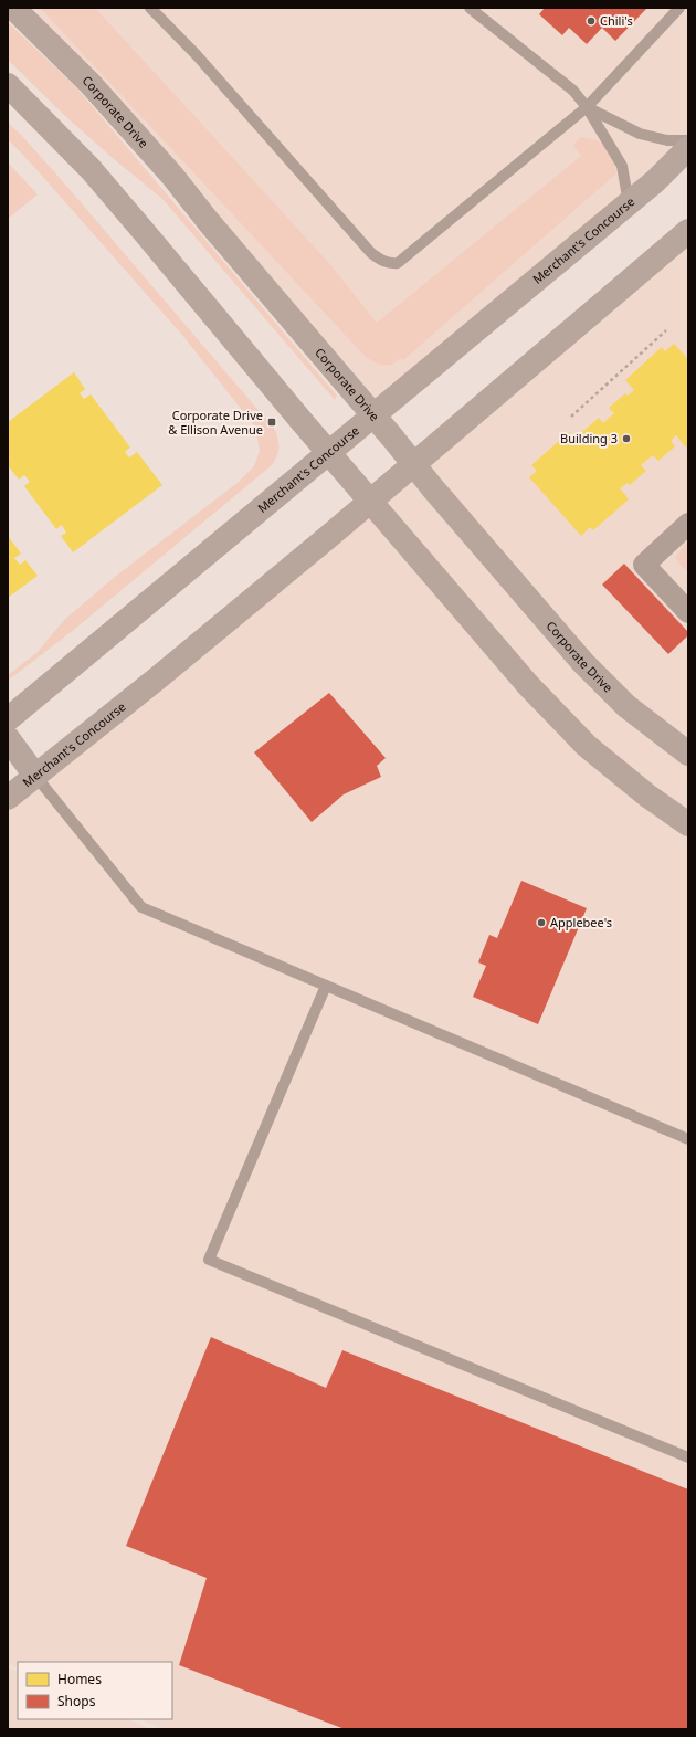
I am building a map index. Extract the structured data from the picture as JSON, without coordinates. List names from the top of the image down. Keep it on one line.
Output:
{"streets":{"main road":["Corporate Drive","Merchant's Concourse"]},"crossings":[["Corporate Drive","Merchant's Concourse"]],"places":{"other":["Chili's","Building 3","Applebee's"],"transit":["Corporate Drive & Ellison Avenue"]},"legend":["Homes","Shops"]}
